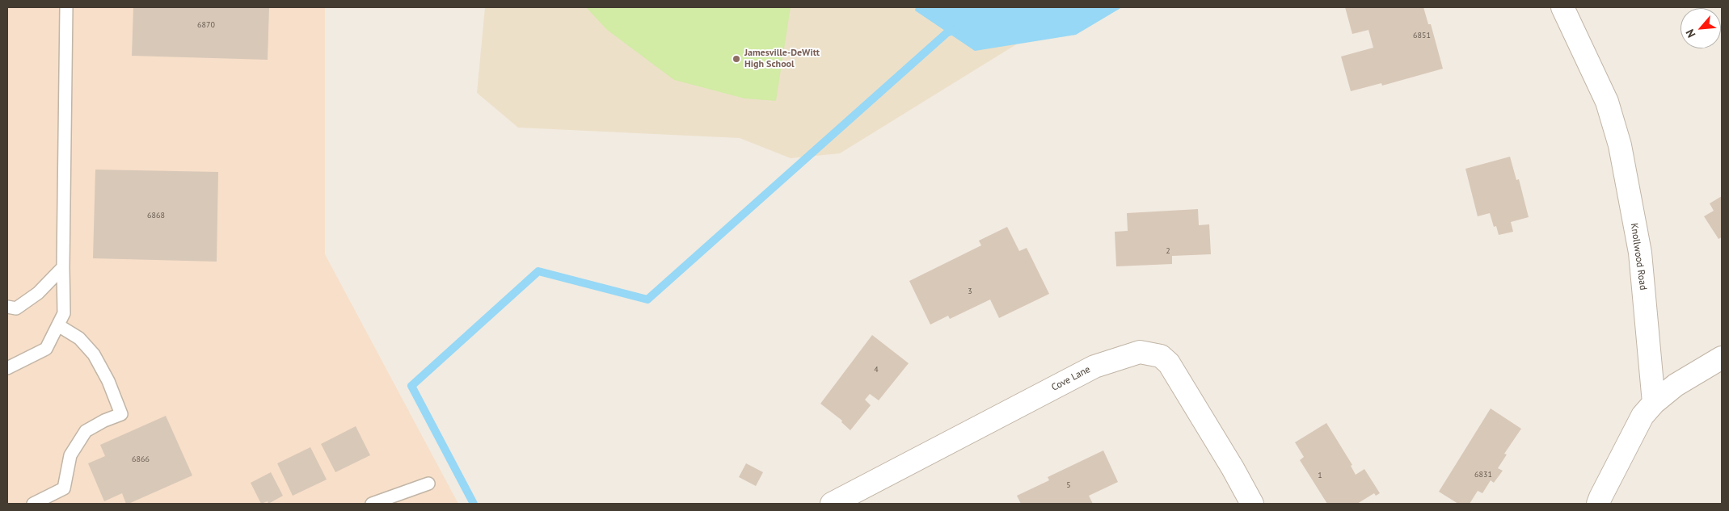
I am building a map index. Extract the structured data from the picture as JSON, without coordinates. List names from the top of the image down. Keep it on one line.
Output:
{"streets":{"street":["Knollwood Road","Cove Lane"]},"places":["Jamesville-DeWitt High School"],"house_numbers":["6870","6851","6868","2","3","4","6866","6831","1","5"],"north":"bottom left"}
